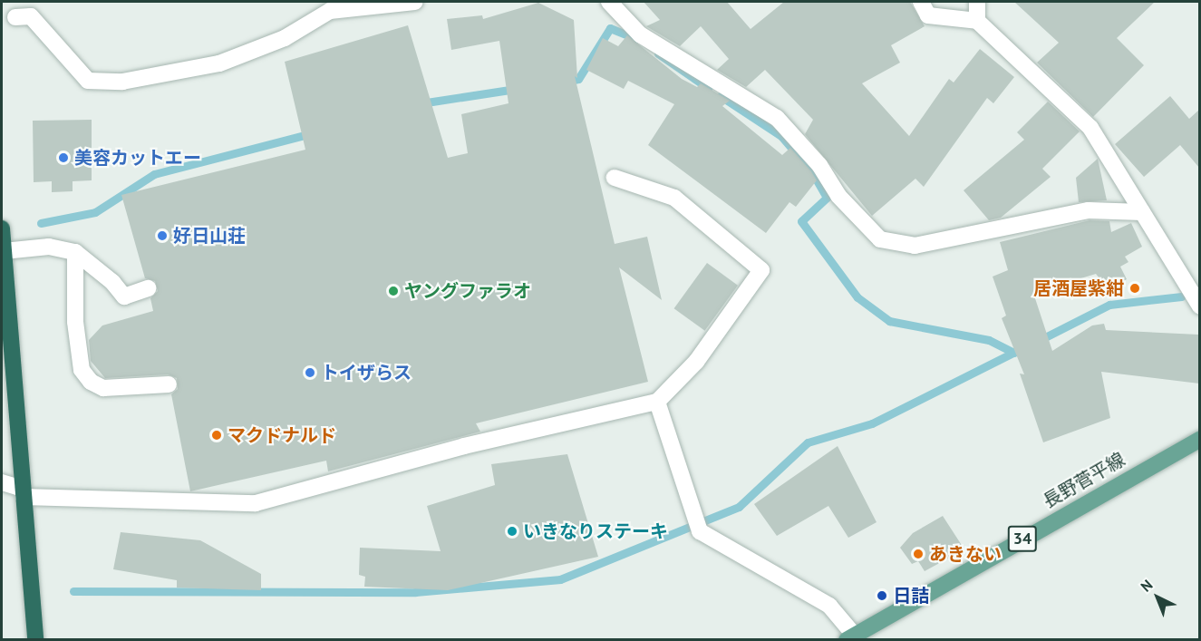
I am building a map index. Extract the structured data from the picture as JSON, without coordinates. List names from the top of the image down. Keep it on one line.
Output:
{"streets":{"main road":["長野菅平線","34"]},"places":["美容カットエー","好日山荘","居酒屋紫紺","ヤングファラオ","トイザらス","マクドナルド","いきなりステーキ","あきない","日詰"],"north":"top left"}
